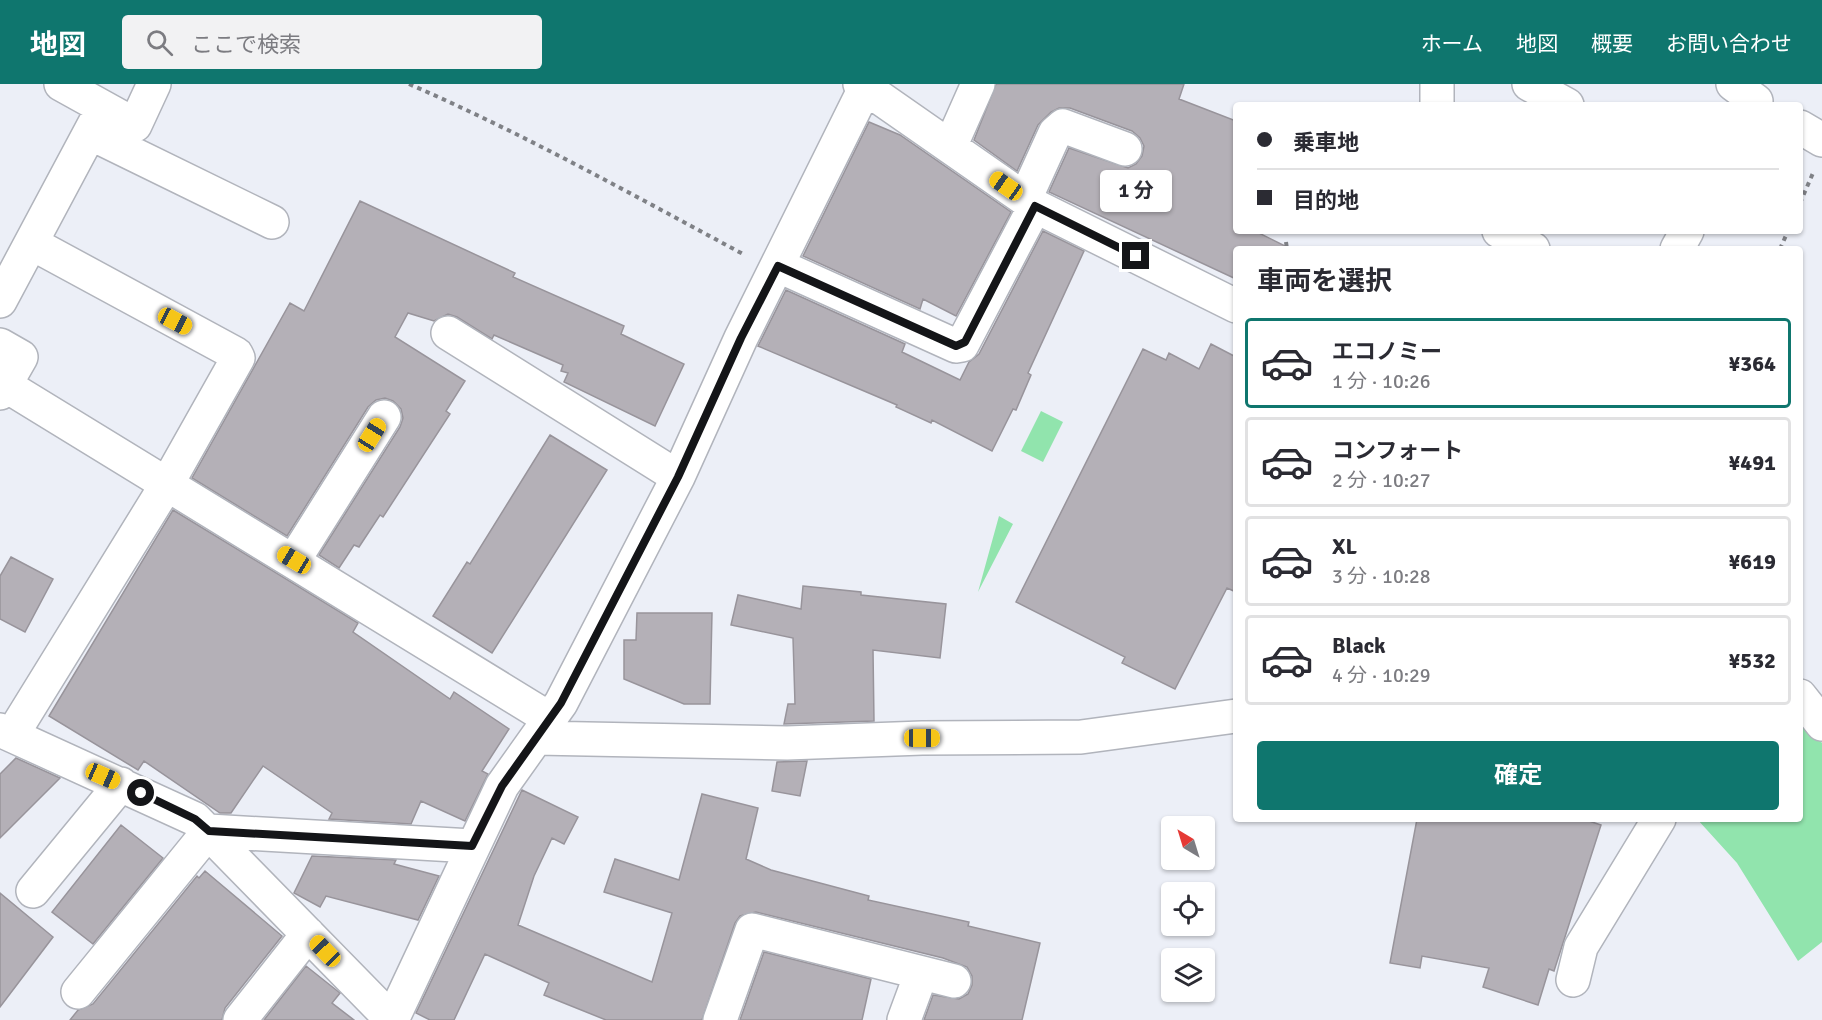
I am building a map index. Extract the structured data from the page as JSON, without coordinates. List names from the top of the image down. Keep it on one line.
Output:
{"north":"top left","page":{"header":"地図","search":"ここで検索","nav":["ホーム","地図","概要","お問い合わせ"],"banner":["乗車地","目的地"],"bubble":"1 分","heading":"車両を選択","list":[{"name":"エコノミー","note":"1 分 · 10:26","value":"¥364"},{"name":"コンフォート","note":"2 分 · 10:27","value":"¥491"},{"name":"XL","note":"3 分 · 10:28","value":"¥619"},{"name":"Black","note":"4 分 · 10:29","value":"¥532"}],"buttons":"確定"}}
